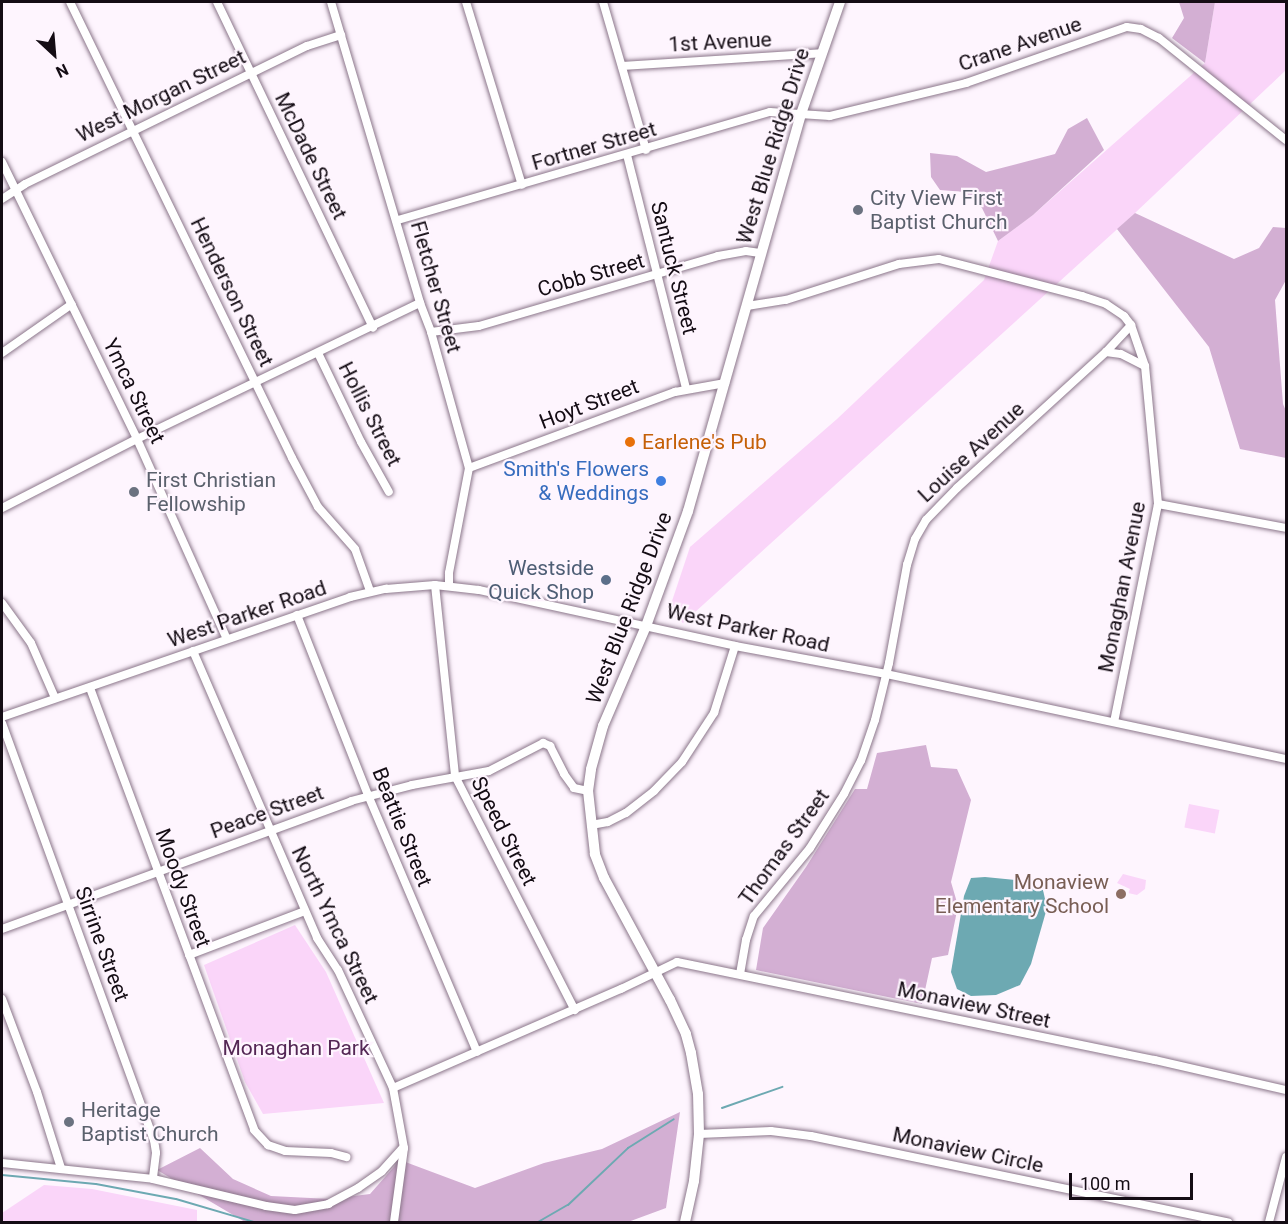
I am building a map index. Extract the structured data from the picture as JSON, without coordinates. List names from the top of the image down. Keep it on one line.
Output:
{"streets":{"main road":["West Blue Ridge Drive"],"street":["1st Avenue","Crane Avenue","West Morgan Street","Fortner Street","McDade Street","Santuck Street","Cobb Street","Fletcher Street","Henderson Street","Ymca Street","Hoyt Street","Hollis Street","Louise Avenue","Monaghan Avenue","West Parker Road","Peace Street","Beattie Street","Speed Street","Thomas Street","Moody Street","North Ymca Street","Sirrine Street","Monaview Street","Monaview Circle"]},"crossings":[["1st Avenue","West Blue Ridge Drive"],["Crane Avenue","Fortner Street"],["Crane Avenue","West Blue Ridge Drive"],["West Morgan Street","McDade Street"],["West Morgan Street","Fletcher Street"],["West Morgan Street","Henderson Street"],["West Morgan Street","Ymca Street"],["Fortner Street","West Blue Ridge Drive"],["Fortner Street","Santuck Street"],["Fortner Street","Fletcher Street"],["West Blue Ridge Drive","Cobb Street"],["West Blue Ridge Drive","Hoyt Street"],["West Blue Ridge Drive","West Parker Road"],["West Blue Ridge Drive","Peace Street"],["West Blue Ridge Drive","Monaview Street"],["West Blue Ridge Drive","Monaview Circle"],["Santuck Street","Cobb Street"],["Santuck Street","Hoyt Street"],["Cobb Street","Fletcher Street"],["Fletcher Street","Hoyt Street"],["Fletcher Street","West Parker Road"],["Henderson Street","West Parker Road"],["Ymca Street","West Parker Road"],["Louise Avenue","Monaghan Avenue"],["Louise Avenue","West Parker Road"],["Louise Avenue","Thomas Street"],["Monaghan Avenue","West Parker Road"],["West Parker Road","Beattie Street"],["West Parker Road","Speed Street"],["West Parker Road","Thomas Street"],["West Parker Road","Moody Street"],["West Parker Road","North Ymca Street"],["Peace Street","Beattie Street"],["Peace Street","Speed Street"],["Peace Street","Moody Street"],["Peace Street","North Ymca Street"],["Peace Street","Sirrine Street"],["Thomas Street","Monaview Street"]],"parks":["Monaghan Park"],"places":["City View First Baptist Church","Earlene's Pub","Smith's Flowers & Weddings","First Christian Fellowship","Westside Quick Shop","Monaview Elementary School","Heritage Baptist Church"],"scale_bar":"100 m","north":"bottom right"}
